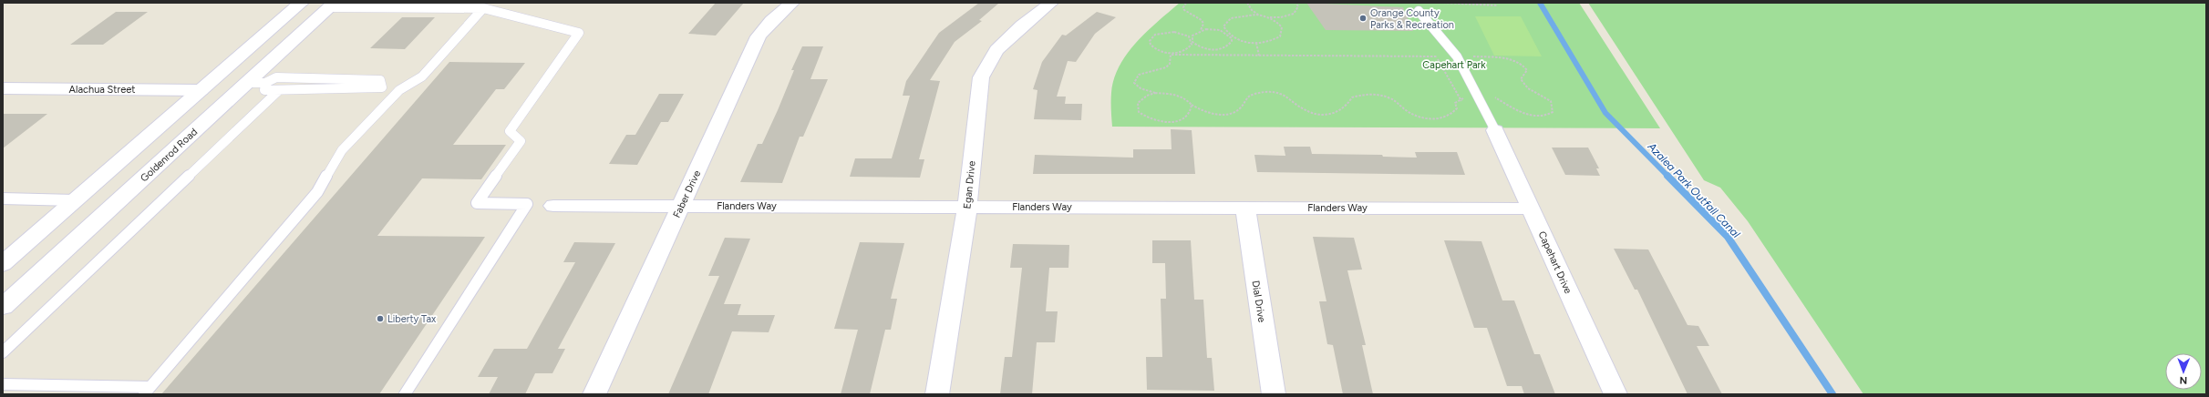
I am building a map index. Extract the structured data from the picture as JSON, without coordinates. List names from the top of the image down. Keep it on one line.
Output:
{"streets":{"main road":["Goldenrod Road"],"street":["Alachua Street","Egan Drive","Faber Drive","Flanders Way","Capehart Drive","Dial Drive"]},"crossings":[["Egan Drive","Flanders Way"],["Faber Drive","Flanders Way"],["Flanders Way","Capehart Drive"],["Flanders Way","Dial Drive"]],"water":["Azalea Park Outfall Canal"],"parks":["Capehart Park"],"places":["Orange County Parks & Recreation","Liberty Tax"],"north":"bottom"}
